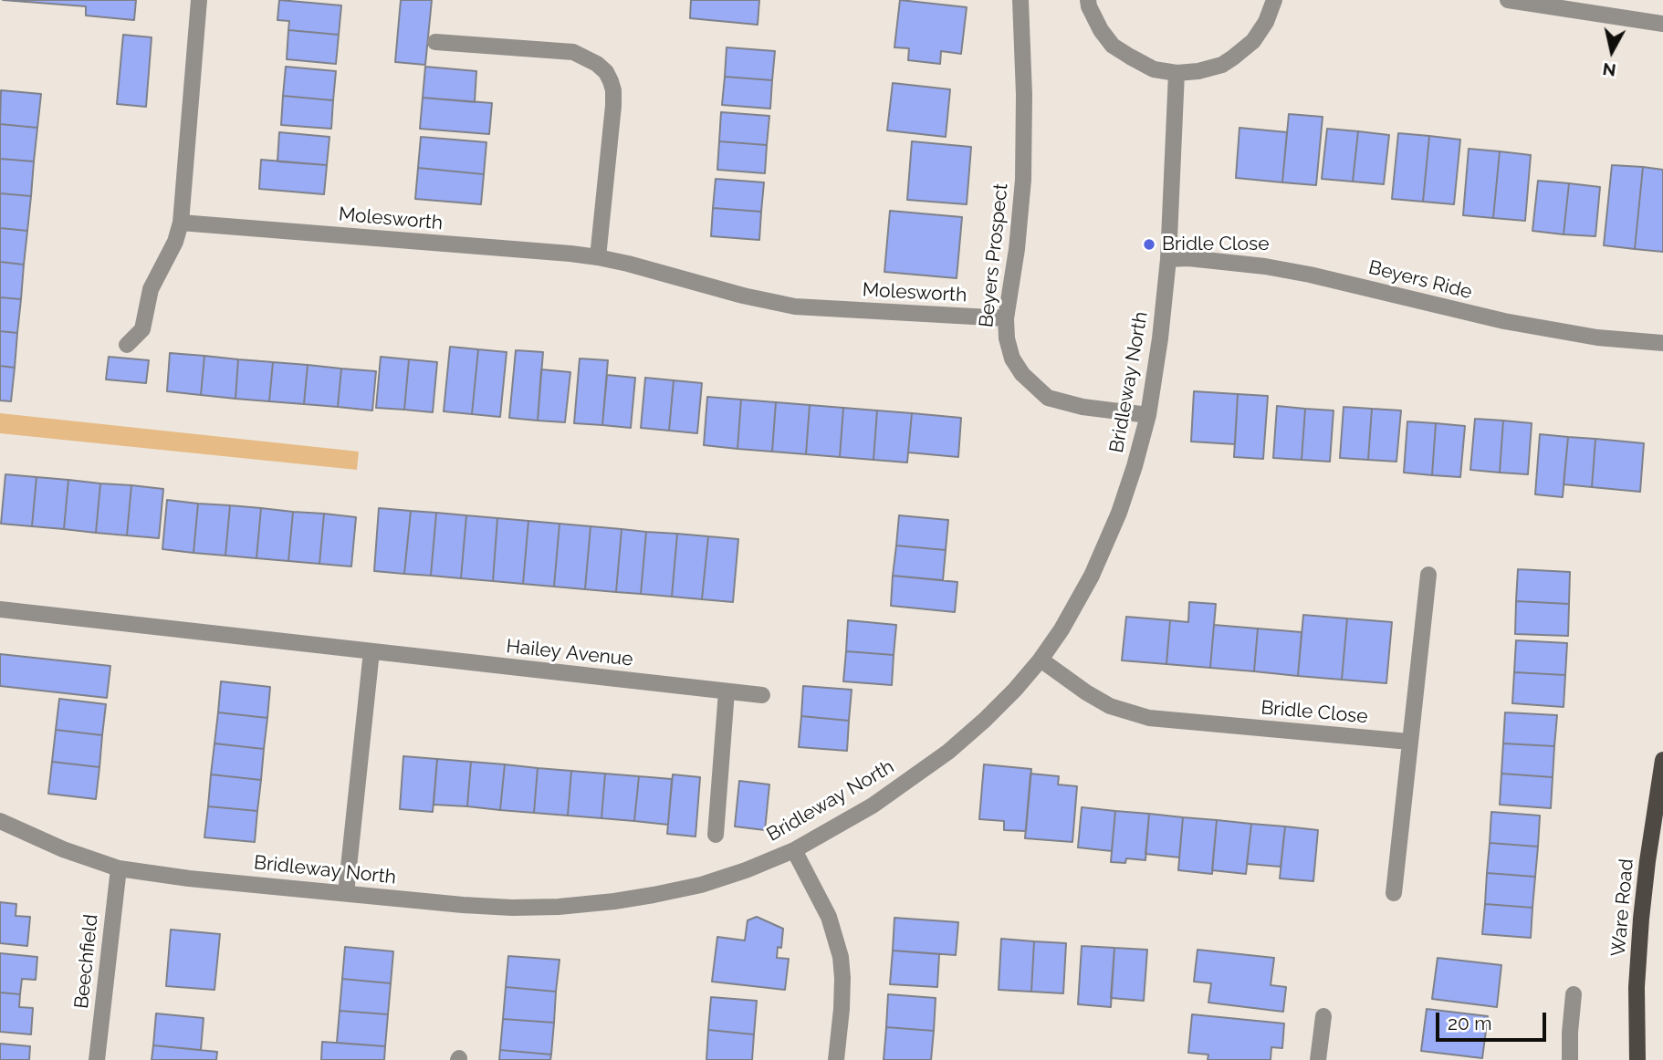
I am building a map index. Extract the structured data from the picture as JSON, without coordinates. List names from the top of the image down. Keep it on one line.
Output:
{"streets":{"main road":["Ware Road"],"street":["Molesworth","Beyers Prospect","Beyers Ride","Bridleway North","Hailey Avenue","Bridle Close","Beechfield"]},"crossings":[["Molesworth","Beyers Prospect"],["Beyers Prospect","Bridleway North"],["Beyers Ride","Bridleway North"],["Bridleway North","Bridle Close"],["Bridleway North","Beechfield"]],"places":["Bridle Close"],"scale_bar":"20 m","north":"bottom"}
